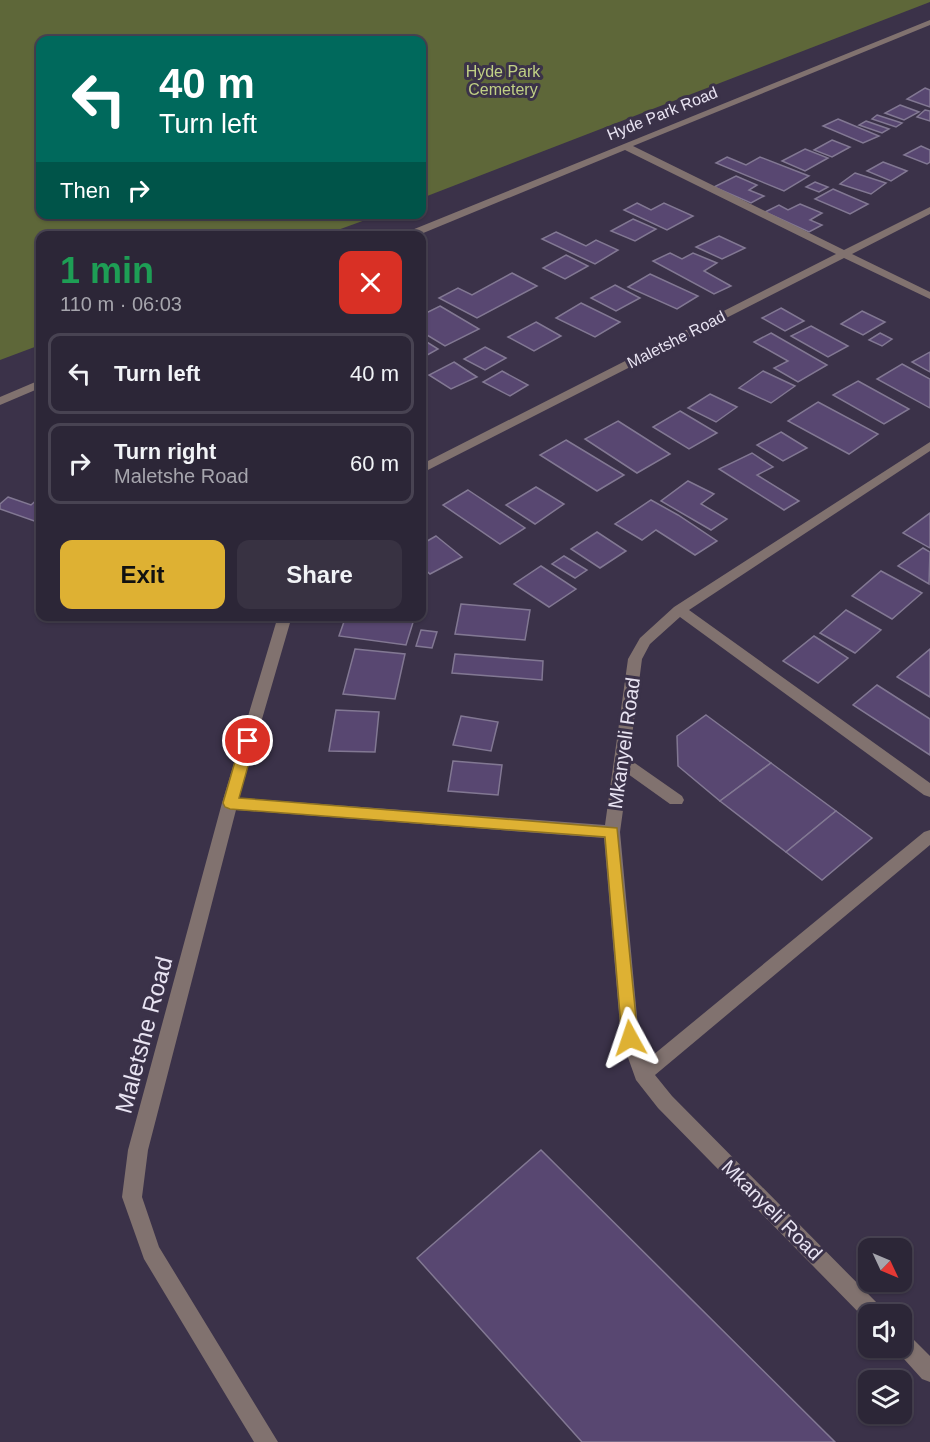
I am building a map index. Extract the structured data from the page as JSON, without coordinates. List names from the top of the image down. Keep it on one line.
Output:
{"streets":{"street":["Hyde Park Road","Maletshe Road","Mkanyeli Road"]},"parks":["Hyde Park Cemetery"],"north":"bottom right","page":{"turn":["40 m","Turn left"],"then":"Then","heading":["1 min","110 m · 06:03"],"list":[{"name":"Turn left","value":"40 m"},{"name":"Turn right","note":"Maletshe Road","value":"60 m"}],"buttons":["Exit","Share"]}}
